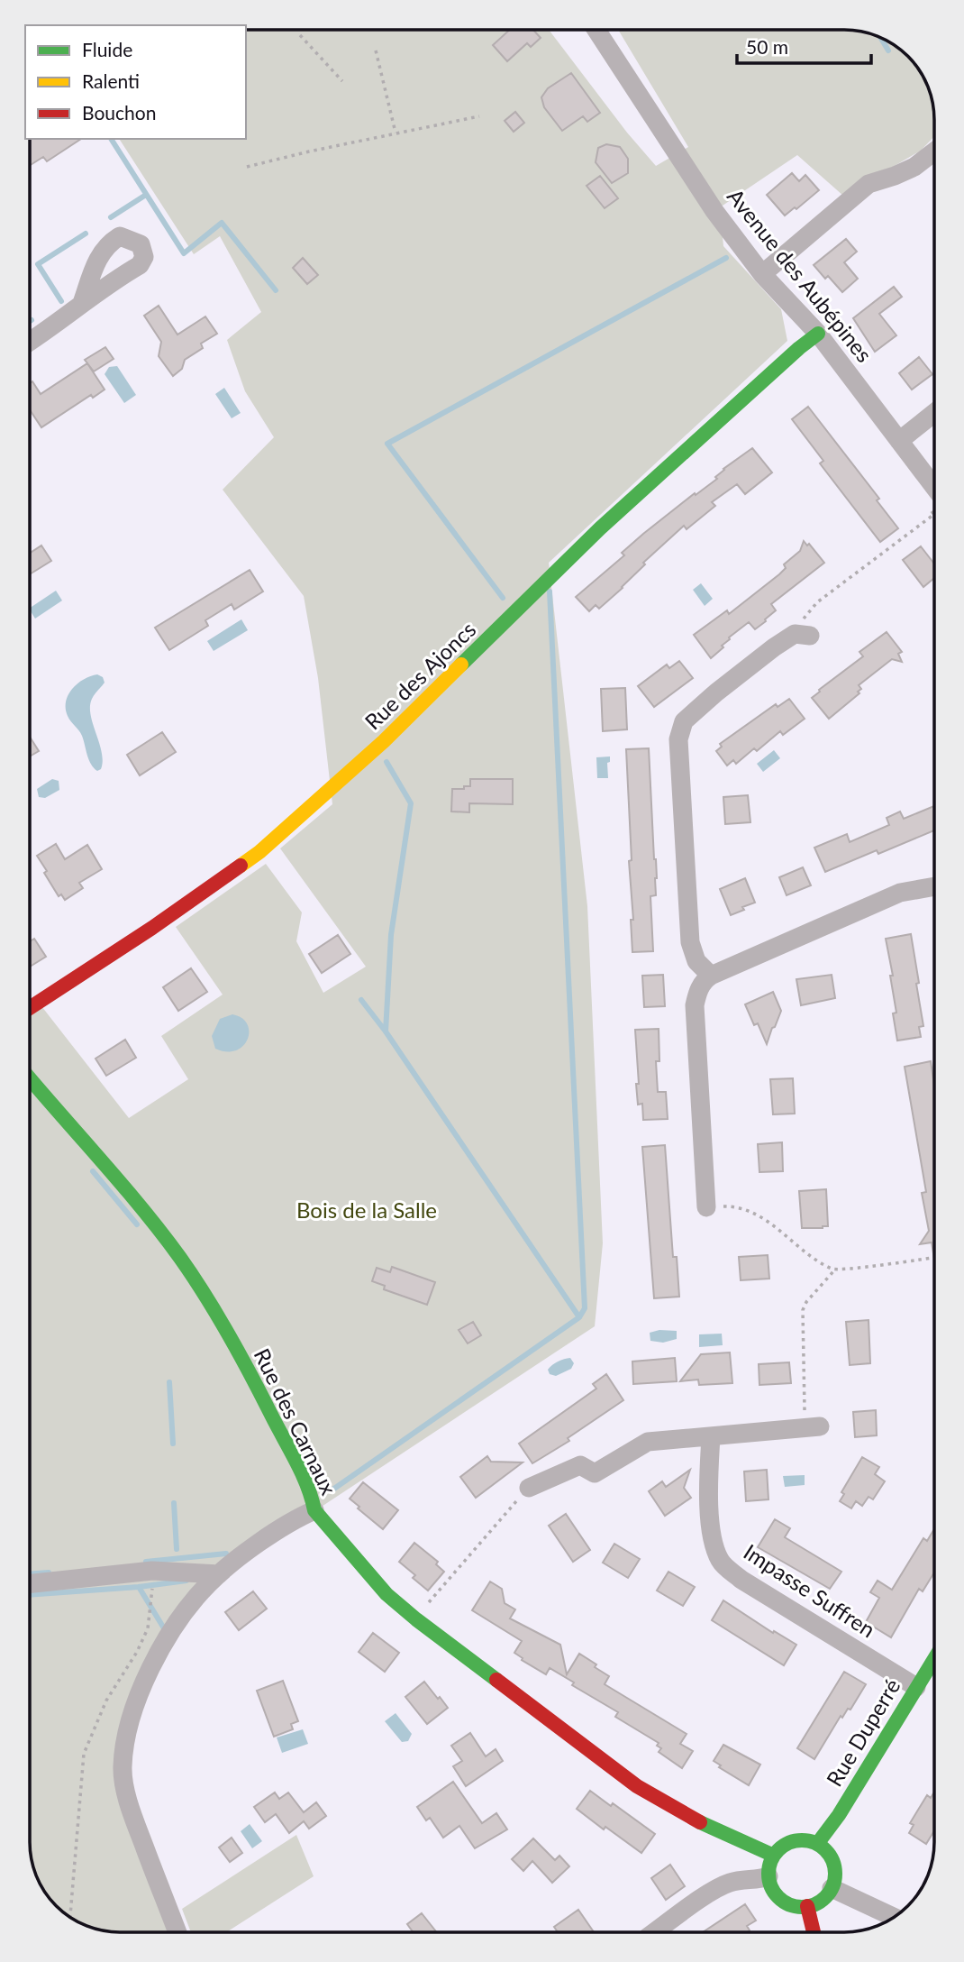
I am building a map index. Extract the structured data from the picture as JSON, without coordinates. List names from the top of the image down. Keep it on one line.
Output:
{"streets":{"street":["Avenue des Aubépines","Rue des Ajoncs","Rue des Carnaux","Impasse Suffren","Rue Duperré"]},"crossings":[["Avenue des Aubépines","Rue des Ajoncs"],["Rue des Carnaux","Rue Duperré"],["Impasse Suffren","Rue Duperré"]],"parks":["Bois de la Salle"],"legend":["Fluide","Ralenti","Bouchon"],"scale_bar":"50 m"}
